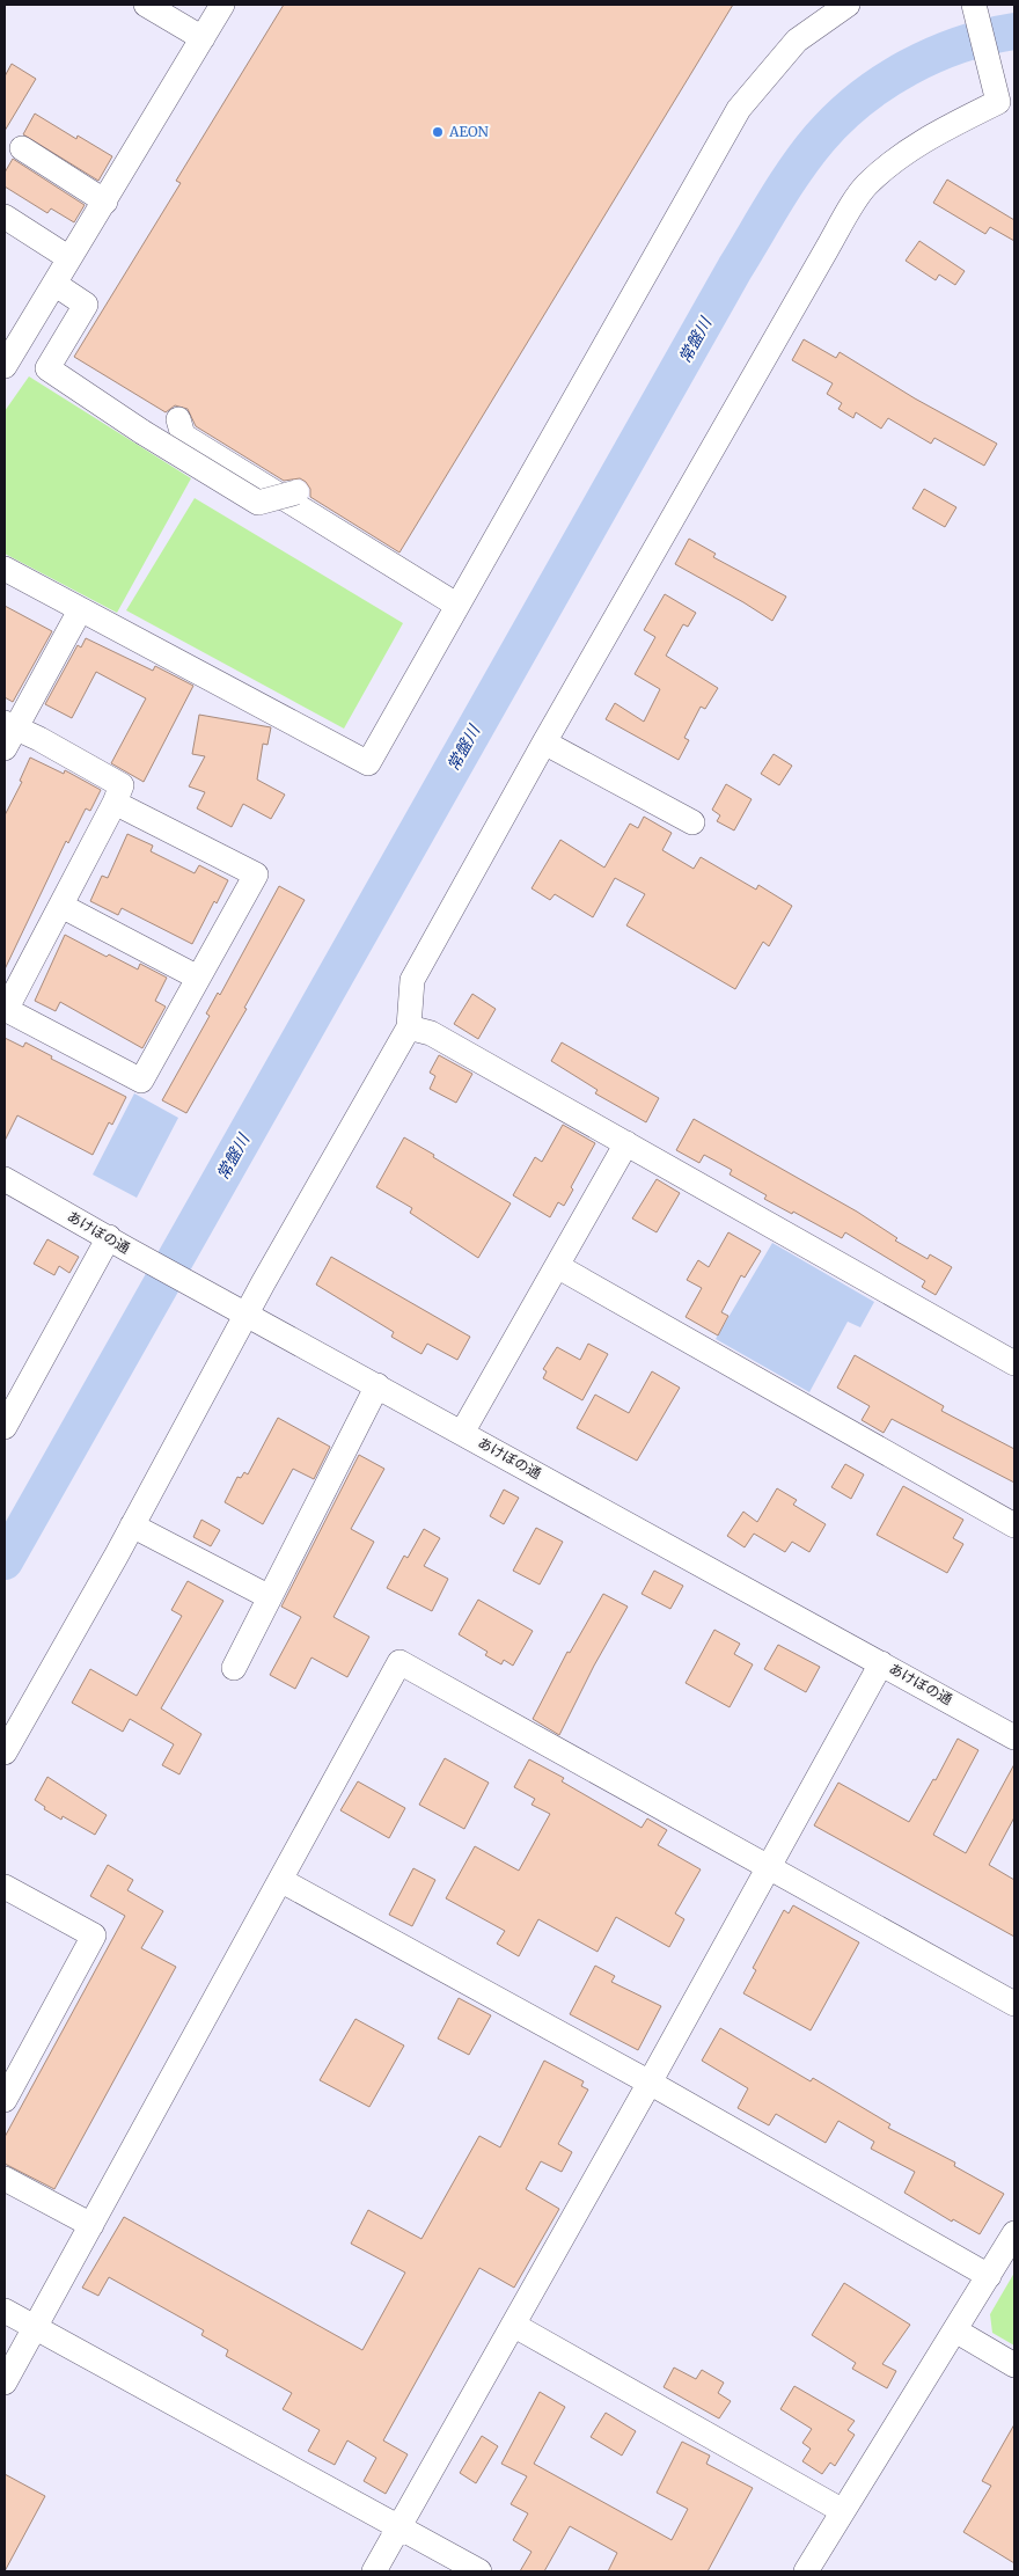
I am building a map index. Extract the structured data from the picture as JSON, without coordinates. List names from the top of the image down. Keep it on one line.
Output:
{"streets":{"street":["あけぼの通"]},"water":["常盤川"],"places":["AEON"]}
